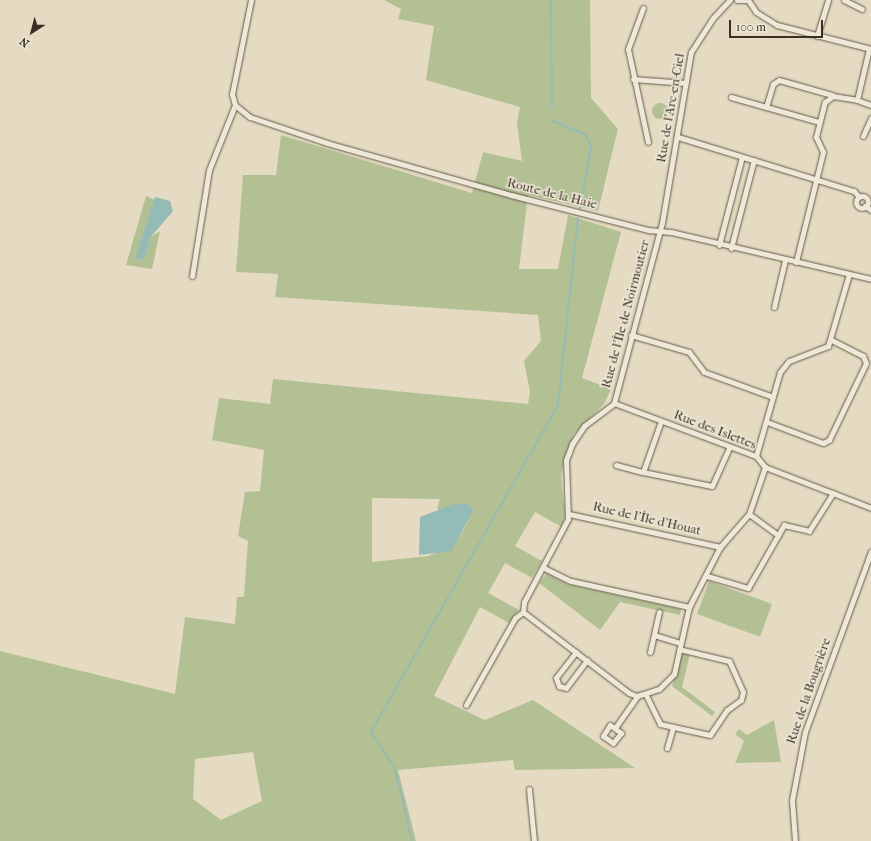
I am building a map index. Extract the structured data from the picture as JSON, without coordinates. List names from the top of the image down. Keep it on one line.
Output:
{"streets":{"street":["Rue de l'Arc-en-Ciel","Route de la Haie","Rue de l'Île de Noirmoutier","Rue des Islettes","Rue de l'Île d'Houat","Rue de la Bougrière"]},"crossings":[["Rue de l'Arc-en-Ciel","Route de la Haie"],["Rue de l'Arc-en-Ciel","Rue de l'Île de Noirmoutier"],["Route de la Haie","Rue de l'Île de Noirmoutier"],["Rue de l'Île de Noirmoutier","Rue des Islettes"]],"scale_bar":"100 m","north":"bottom left"}
